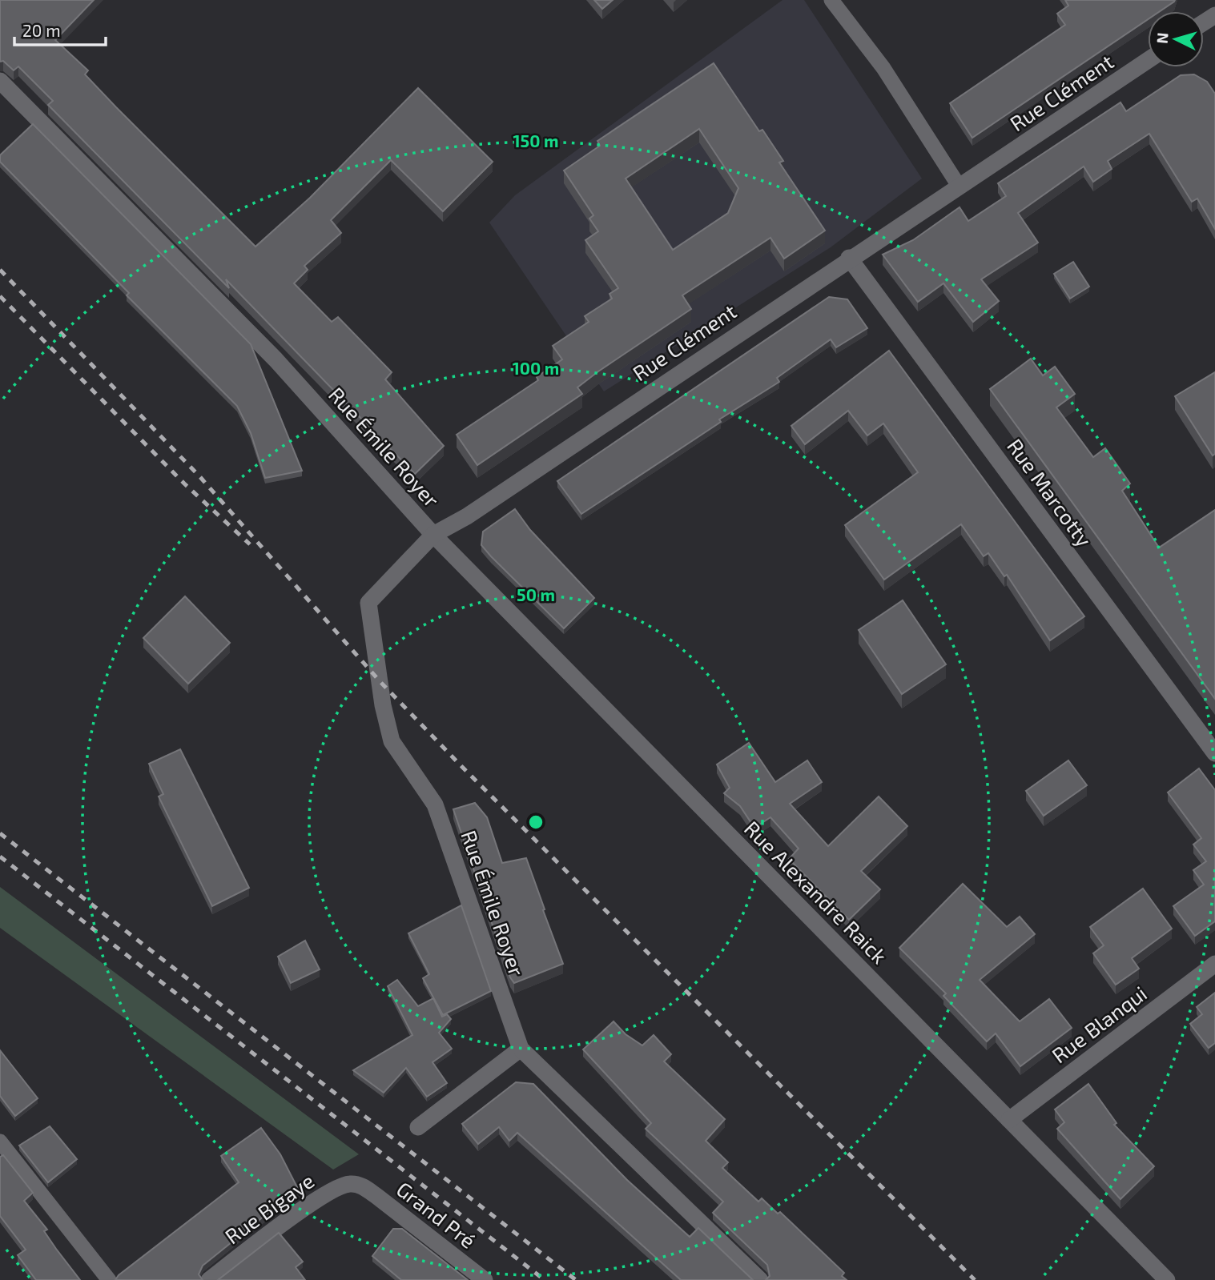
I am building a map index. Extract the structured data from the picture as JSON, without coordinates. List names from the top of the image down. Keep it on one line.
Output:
{"streets":{"street":["Rue Clément","Rue Émile Royer","Rue Marcotty","Rue Alexandre Raick","Rue Blanqui","Rue Bigaye","Grand Pré"]},"crossings":[["Rue Clément","Rue Émile Royer"],["Rue Clément","Rue Marcotty"],["Rue Clément","Rue Alexandre Raick"],["Rue Émile Royer","Rue Alexandre Raick"],["Rue Alexandre Raick","Rue Blanqui"],["Rue Bigaye","Grand Pré"]],"scale_bar":"20 m","north":"left","rings":["150 m","100 m","50 m"]}
